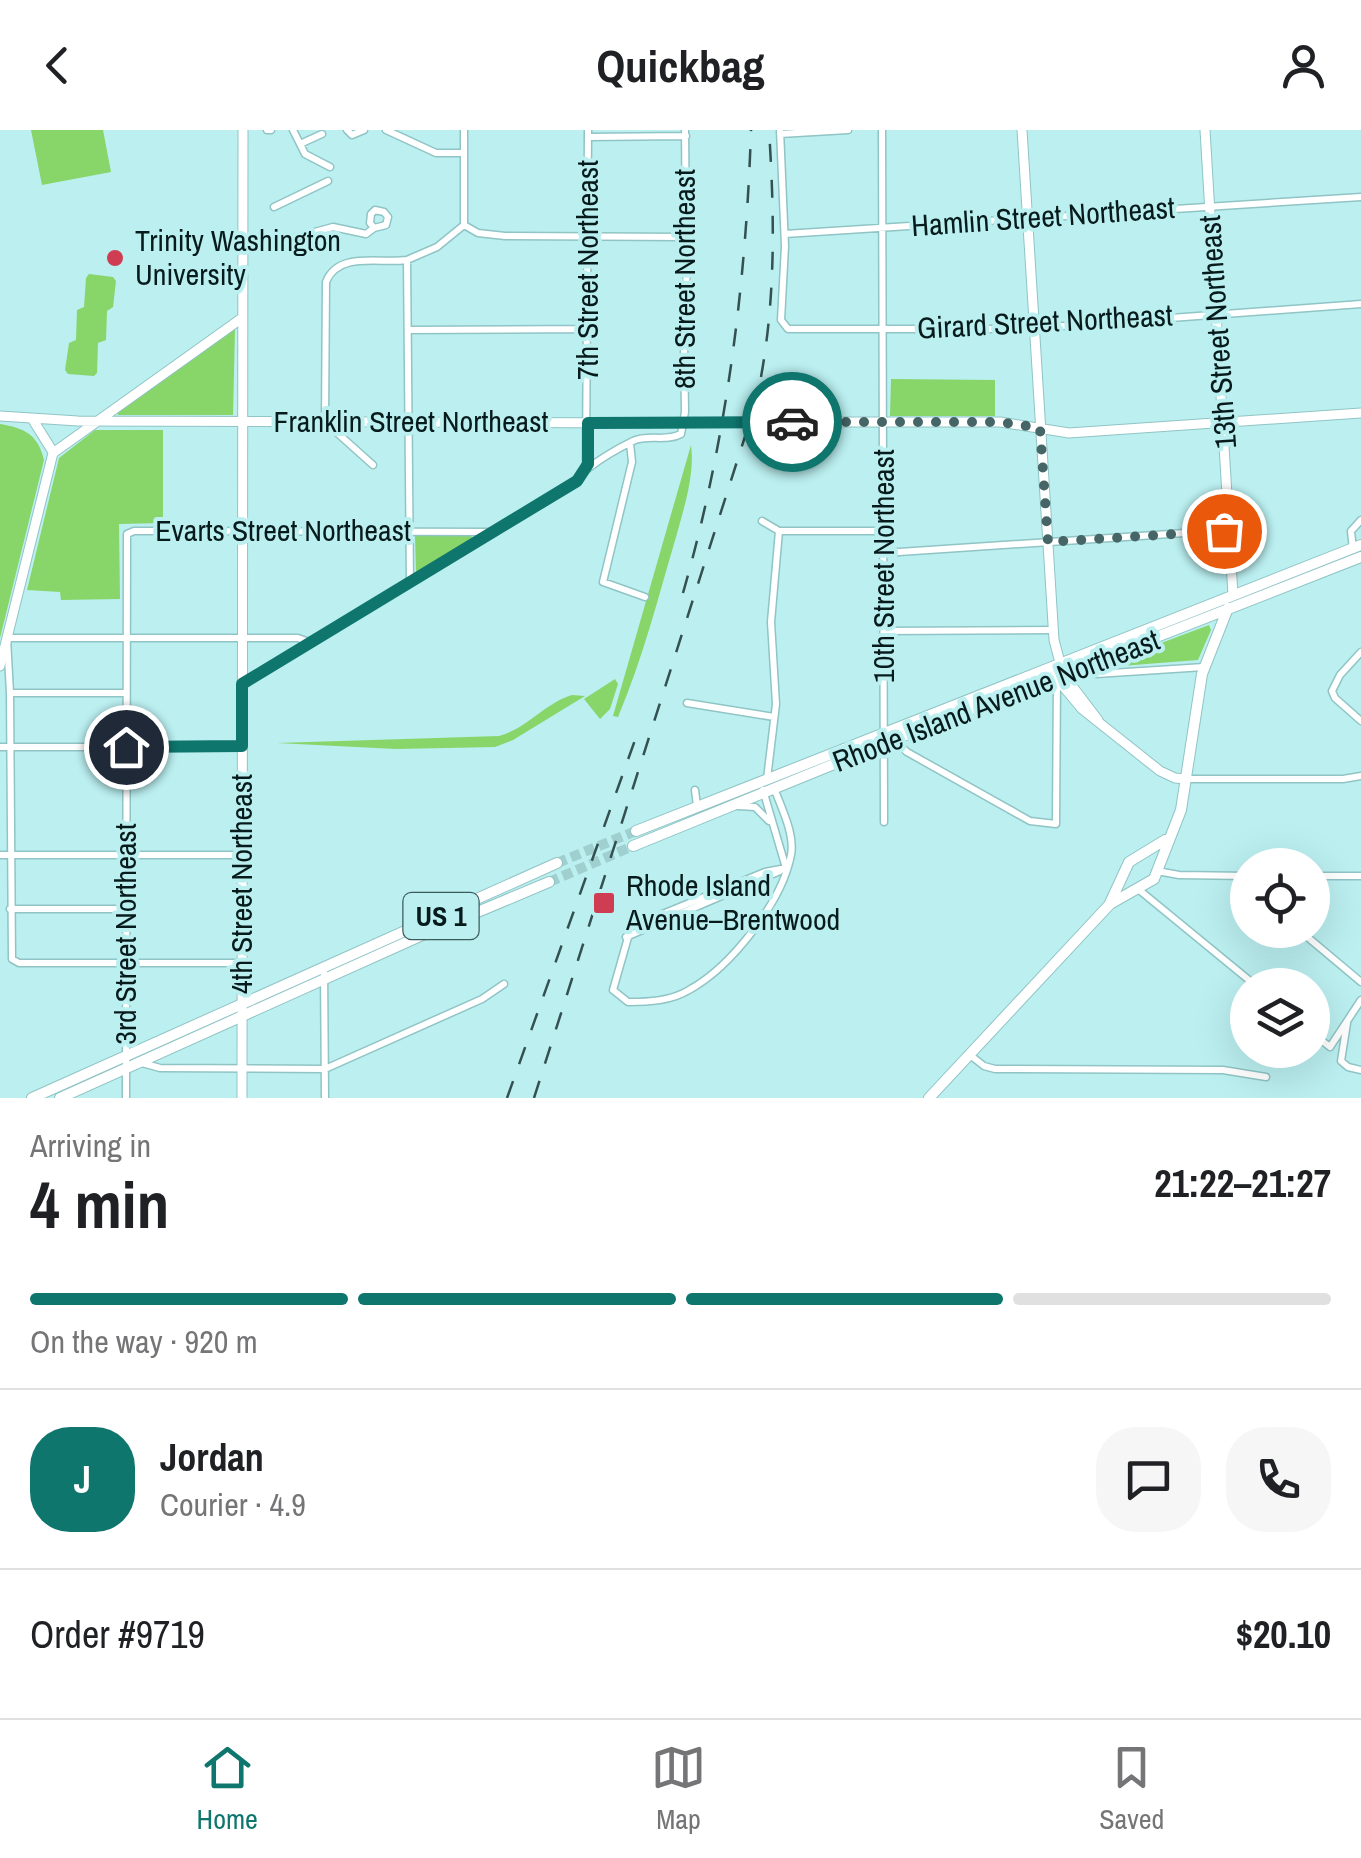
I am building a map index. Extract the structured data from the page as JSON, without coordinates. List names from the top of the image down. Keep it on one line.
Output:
{"streets":{"main road":["Rhode Island Avenue Northeast","US 1"],"street":["Hamlin Street Northeast","7th Street Northeast","8th Street Northeast","Girard Street Northeast","13th Street Northeast","Franklin Street Northeast","Evarts Street Northeast","10th Street Northeast","4th Street Northeast","3rd Street Northeast"]},"crossings":[["Hamlin Street Northeast","Girard Street Northeast"],["Hamlin Street Northeast","13th Street Northeast"],["Hamlin Street Northeast","10th Street Northeast"],["7th Street Northeast","Franklin Street Northeast"],["Girard Street Northeast","13th Street Northeast"],["Girard Street Northeast","10th Street Northeast"],["13th Street Northeast","Franklin Street Northeast"],["13th Street Northeast","Rhode Island Avenue Northeast"],["Franklin Street Northeast","10th Street Northeast"],["Franklin Street Northeast","4th Street Northeast"],["Evarts Street Northeast","4th Street Northeast"],["Evarts Street Northeast","3rd Street Northeast"],["10th Street Northeast","Rhode Island Avenue Northeast"],["4th Street Northeast","US 1"],["US 1","3rd Street Northeast"]],"places":{"other":["Trinity Washington University"],"transit":["Rhode Island Avenue–Brentwood"]},"page":{"header":"Quickbag","heading":["4 min","Arriving in","21:22–21:27"],"panel":["Jordan","Courier · 4.9","Order #9719","$20.10"],"bar":"On the way · 920 m","round":"J","tabs":["Home","Map","Saved"]}}
